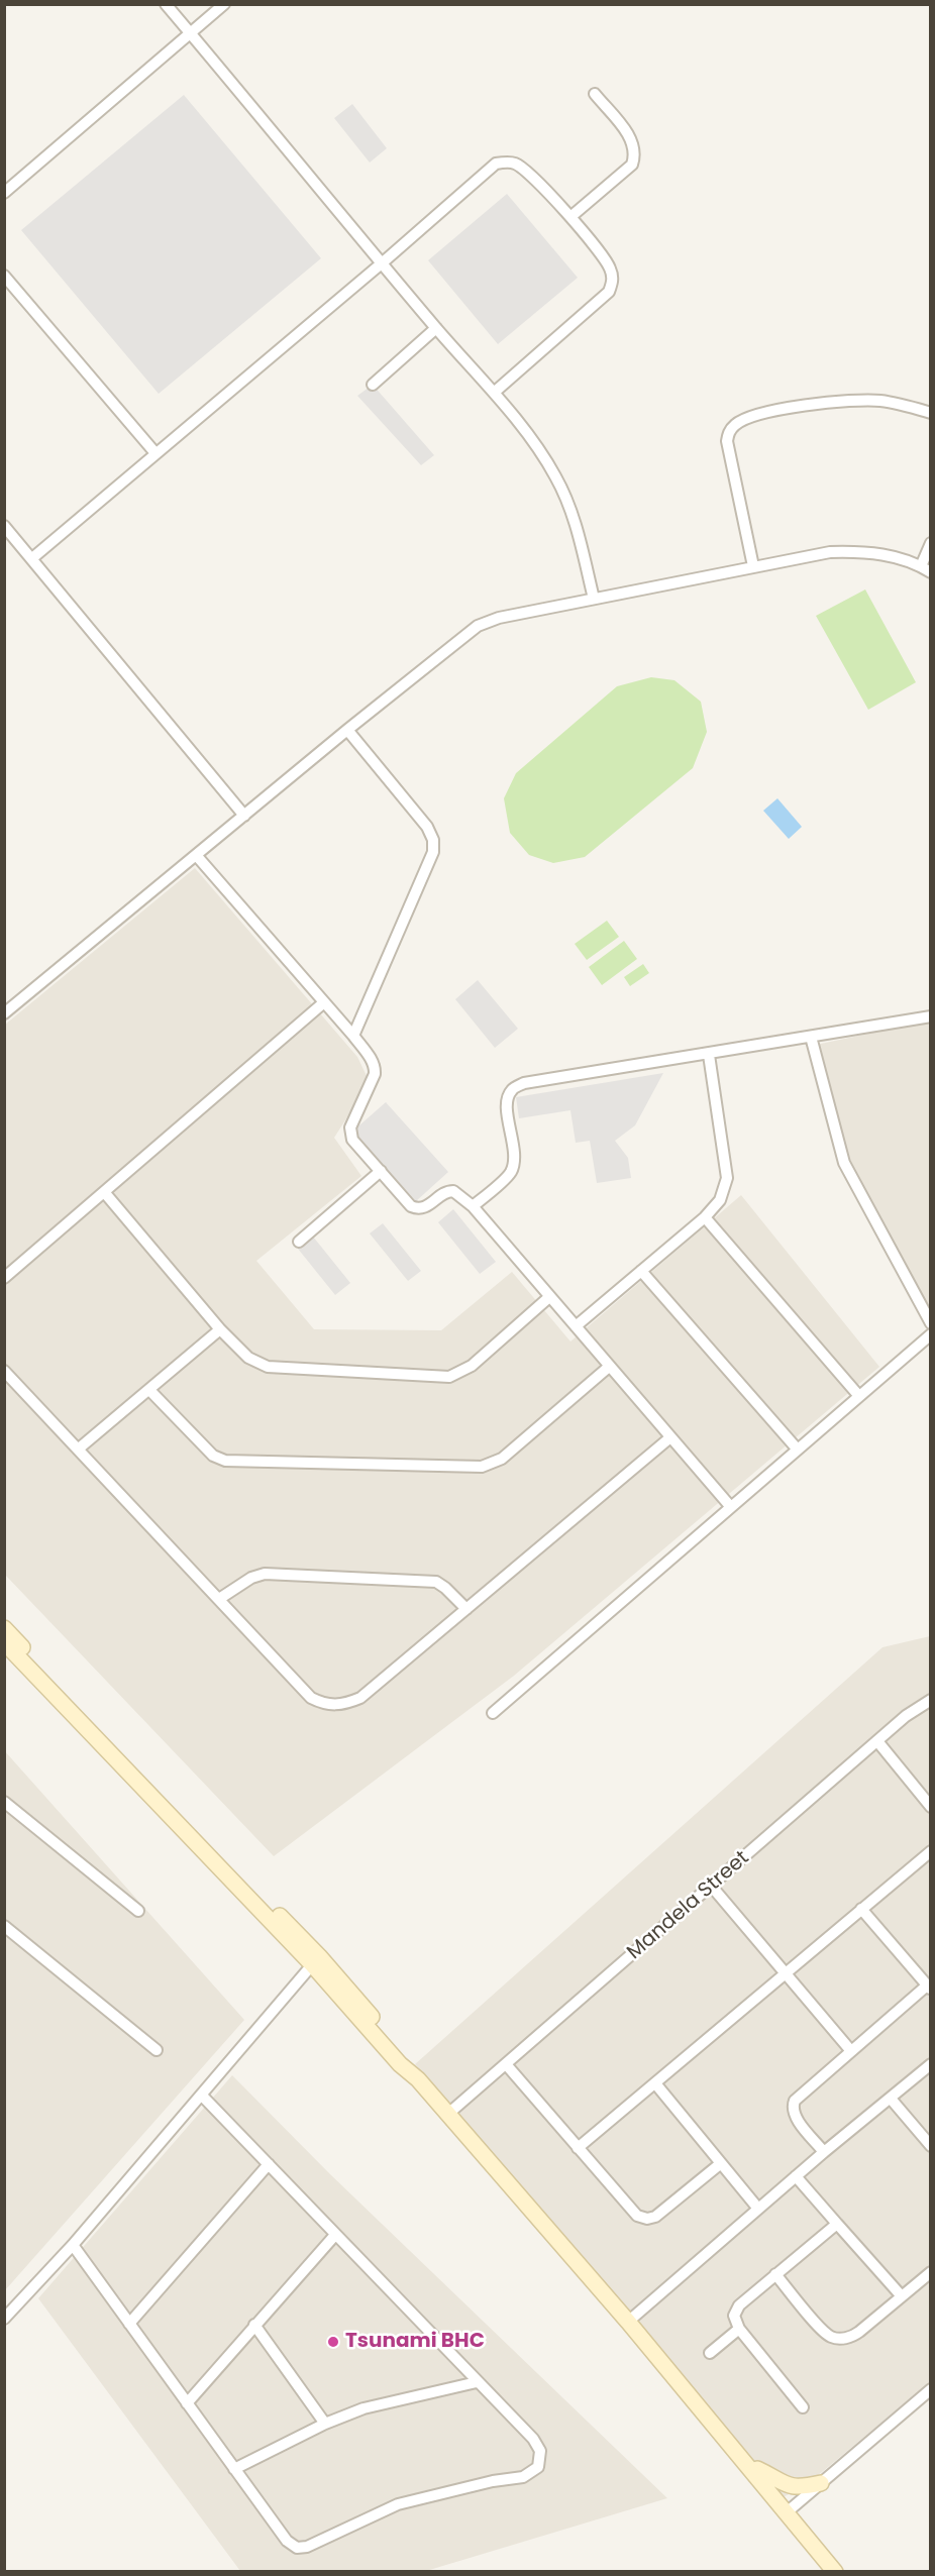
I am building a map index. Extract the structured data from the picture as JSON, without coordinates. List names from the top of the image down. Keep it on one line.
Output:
{"streets":{"street":["Mandela Street"]},"places":["Tsunami BHC"]}
